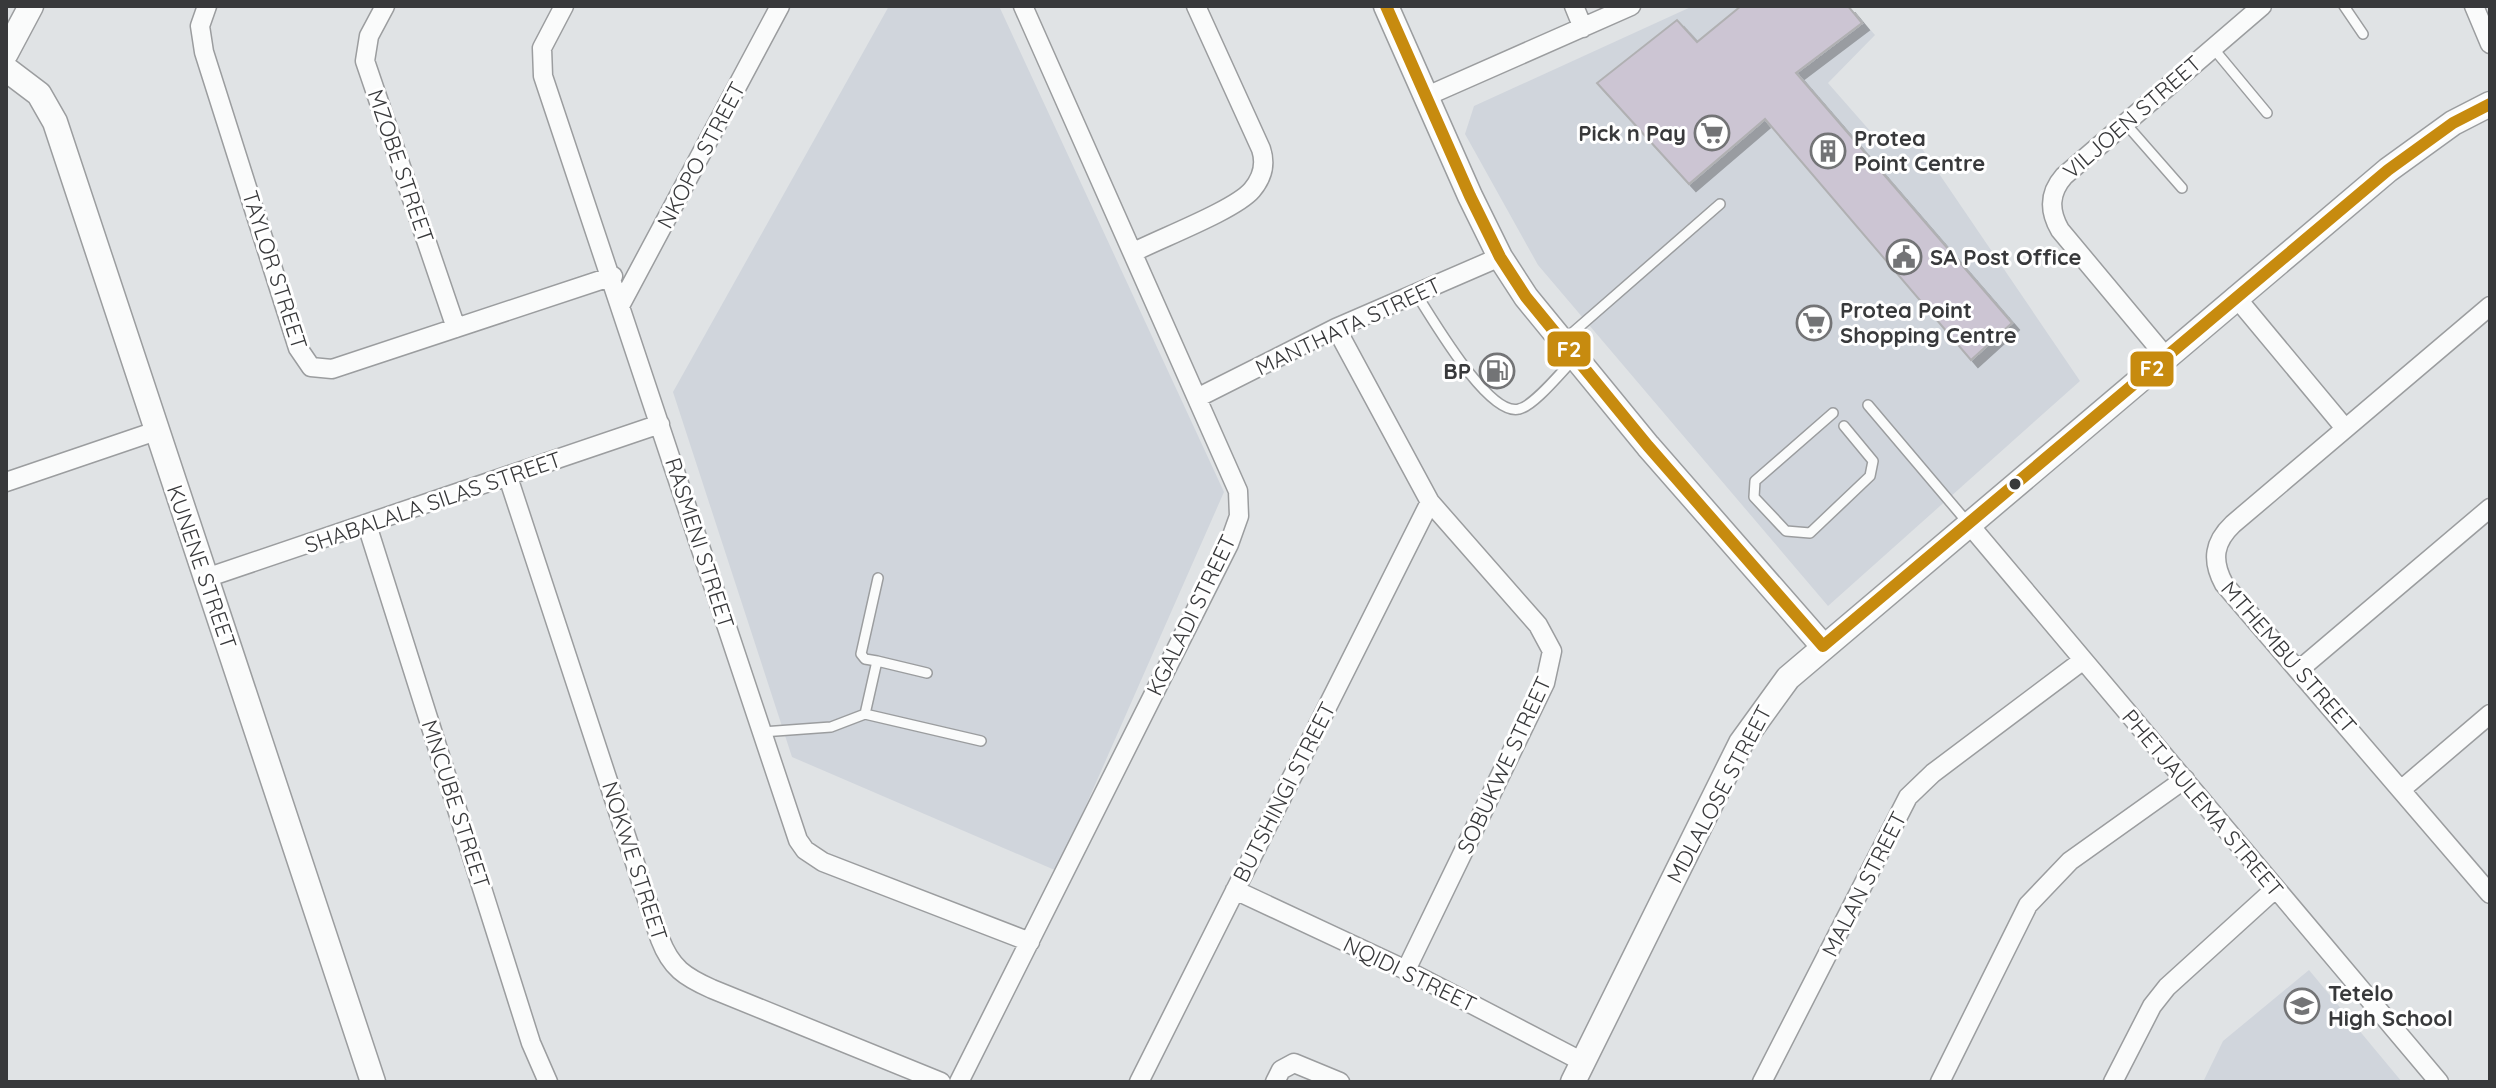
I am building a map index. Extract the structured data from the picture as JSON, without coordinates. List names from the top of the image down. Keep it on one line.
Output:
{"streets":{"street":["VILJOEN STREET","NKOPO STREET","MZOBE STREET","TAYLOR STREET","MANTHATA STREET","SHABALALA SILAS STREET","RASMENI STREET","KUNENE STREET","KGALADI STREET","MTHEMBU STREET","SOBUKWE STREET","BUTSHINGI STREET","MDLALOSE STREET","PHETJAULEMA STREET","MNCUBE STREET","NOKWE STREET","MALAN STREET","NQIDI STREET"]},"crossings":[["VILJOEN STREET","MDLALOSE STREET"],["NKOPO STREET","RASMENI STREET"],["MZOBE STREET","TAYLOR STREET"],["TAYLOR STREET","RASMENI STREET"],["MANTHATA STREET","KGALADI STREET"],["MANTHATA STREET","SOBUKWE STREET"],["SHABALALA SILAS STREET","RASMENI STREET"],["SHABALALA SILAS STREET","KUNENE STREET"],["SHABALALA SILAS STREET","MNCUBE STREET"],["SHABALALA SILAS STREET","NOKWE STREET"],["RASMENI STREET","KGALADI STREET"],["SOBUKWE STREET","BUTSHINGI STREET"],["SOBUKWE STREET","NQIDI STREET"],["BUTSHINGI STREET","NQIDI STREET"],["MDLALOSE STREET","PHETJAULEMA STREET"],["MDLALOSE STREET","NQIDI STREET"],["PHETJAULEMA STREET","MALAN STREET"]],"places":{"supermarket":["Pick n Pay","Protea Point Shopping Centre"],"building":["Protea Point Centre"],"public building":["SA Post Office"],"fuel station":["BP"],"school or university":["Tetelo High School"]},"lines":["transit line F2"]}
